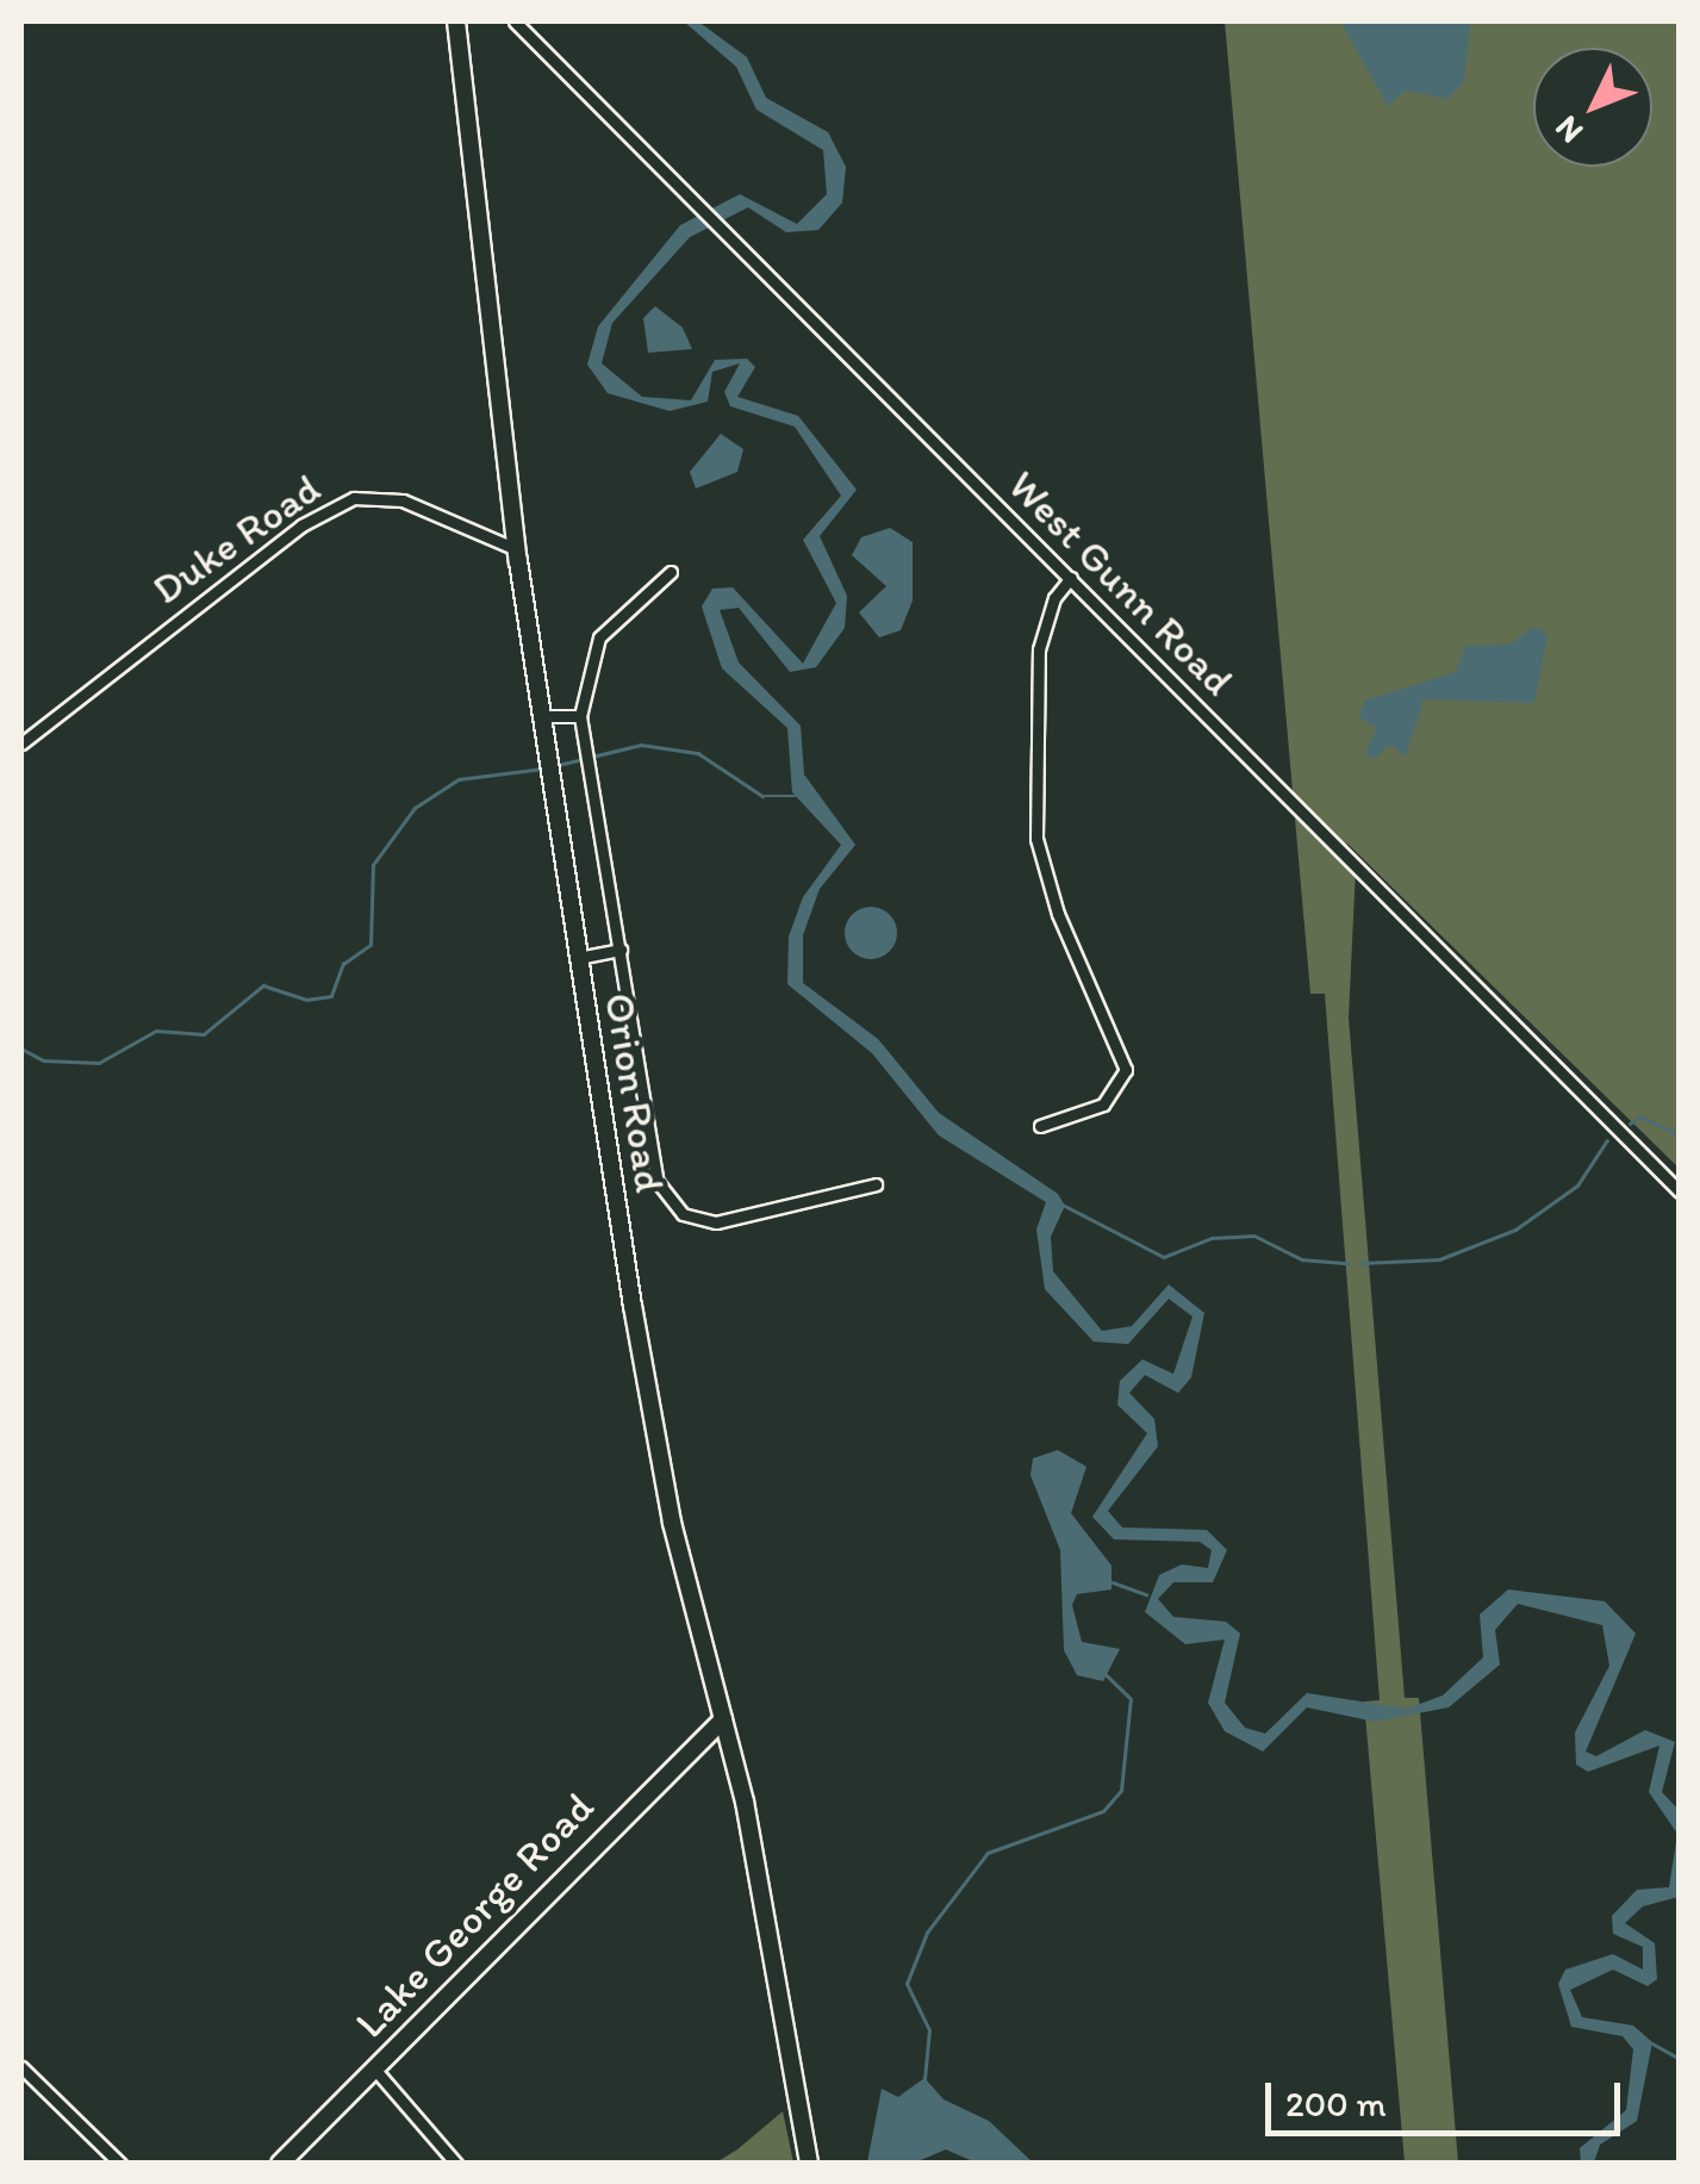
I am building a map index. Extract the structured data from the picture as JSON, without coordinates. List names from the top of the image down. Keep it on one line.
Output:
{"streets":{"main road":["Orion Road","Lake George Road"],"street":["Duke Road","West Gunn Road"]},"crossings":[["Duke Road","Orion Road"],["Orion Road","Lake George Road"]],"scale_bar":"200 m","north":"bottom left"}
